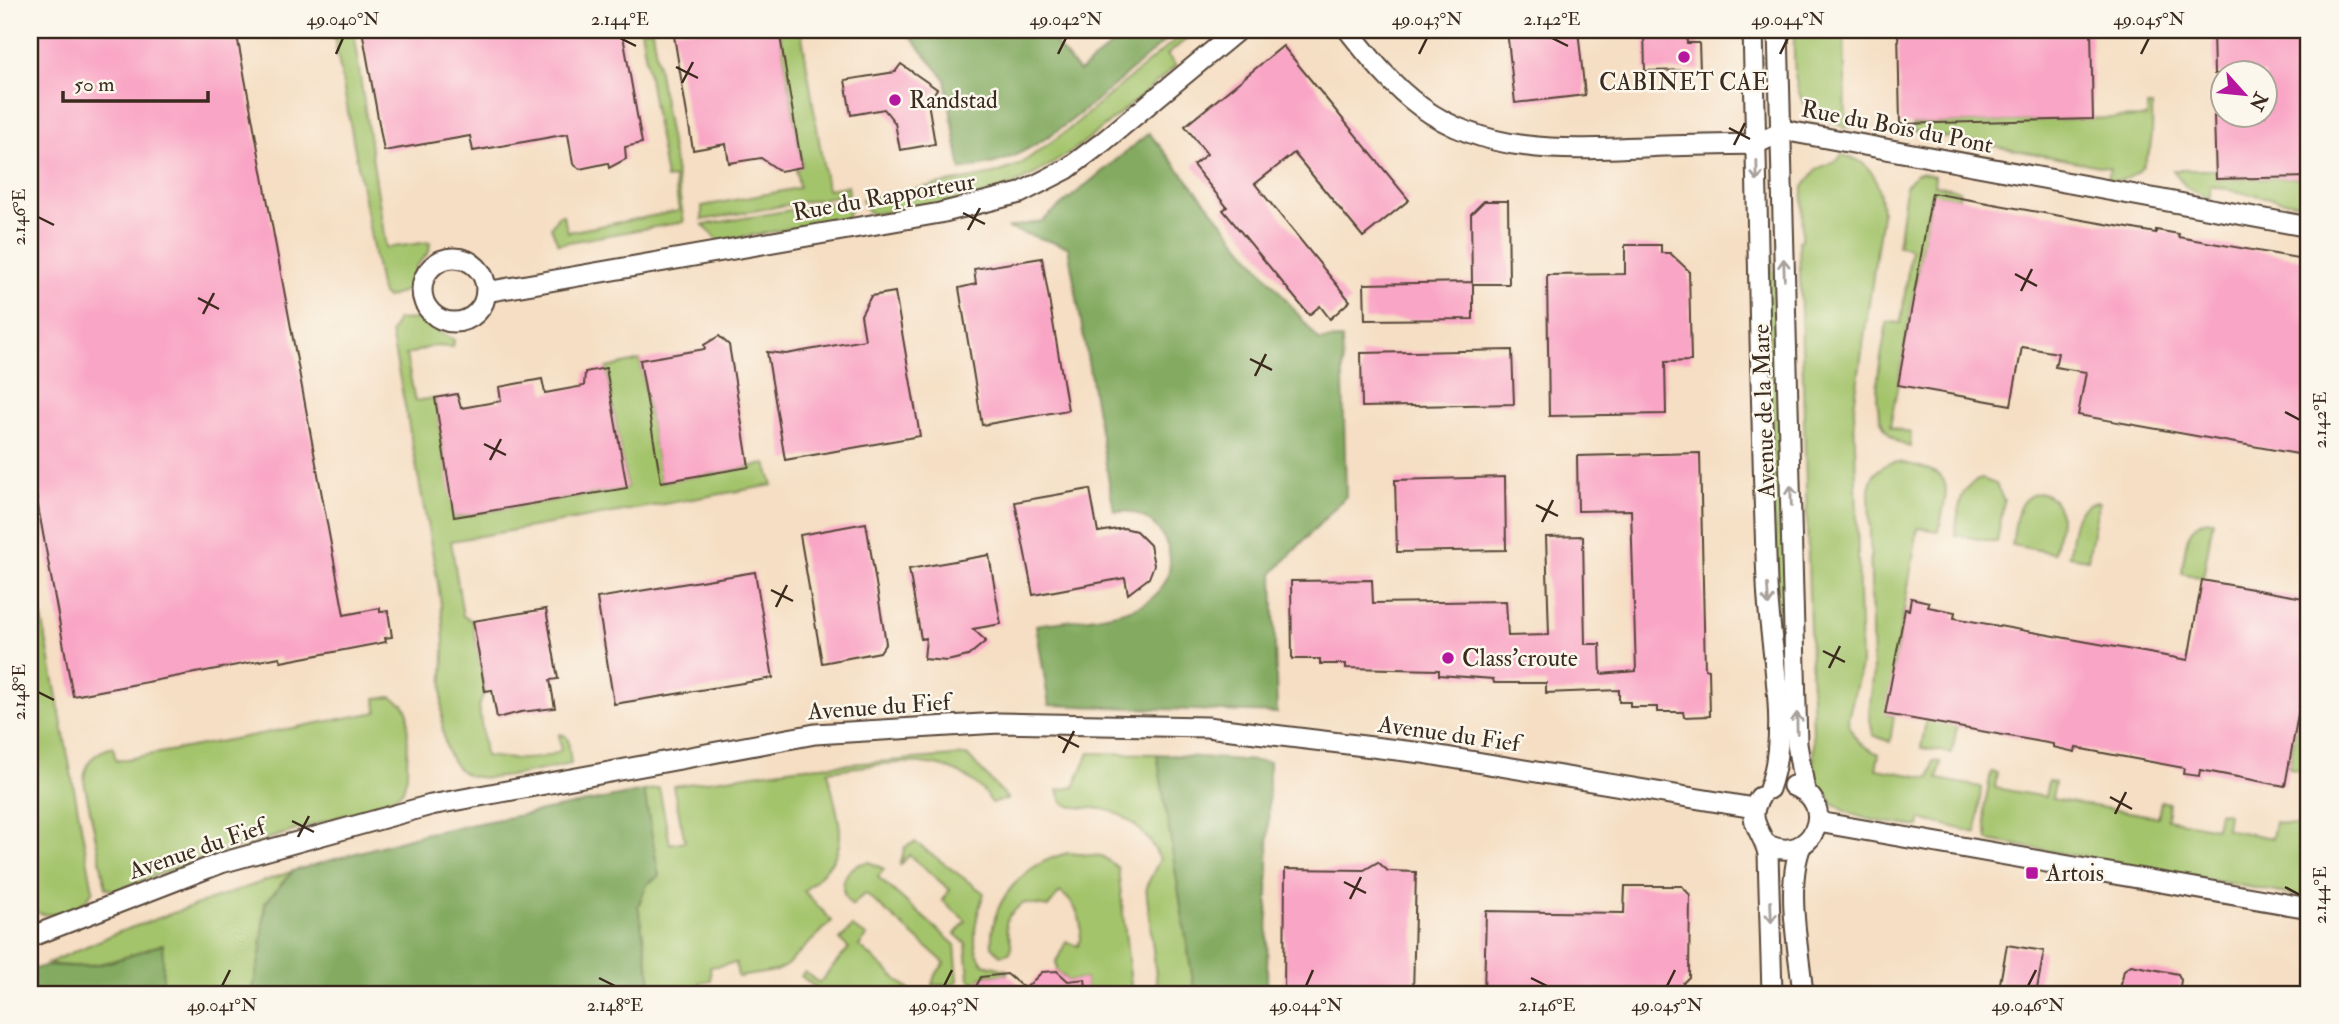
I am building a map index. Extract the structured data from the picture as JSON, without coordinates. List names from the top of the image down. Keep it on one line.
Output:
{"streets":{"street":["Rue du Bois du Pont","Rue du Rapporteur","Avenue de la Mare","Avenue du Fief"]},"crossings":[["Rue du Bois du Pont","Avenue de la Mare"],["Avenue de la Mare","Avenue du Fief"]],"places":{"other":["CABINET CAE","Randstad","Class'croute"],"transit":["Artois"]},"scale_bar":"50 m","north":"bottom right","coordinates":["49.040°N","2.144°E","49.042°N","49.043°N","2.142°E","49.044°N","49.045°N","2.146°E","2.148°E","49.041°N","49.046°N"]}
